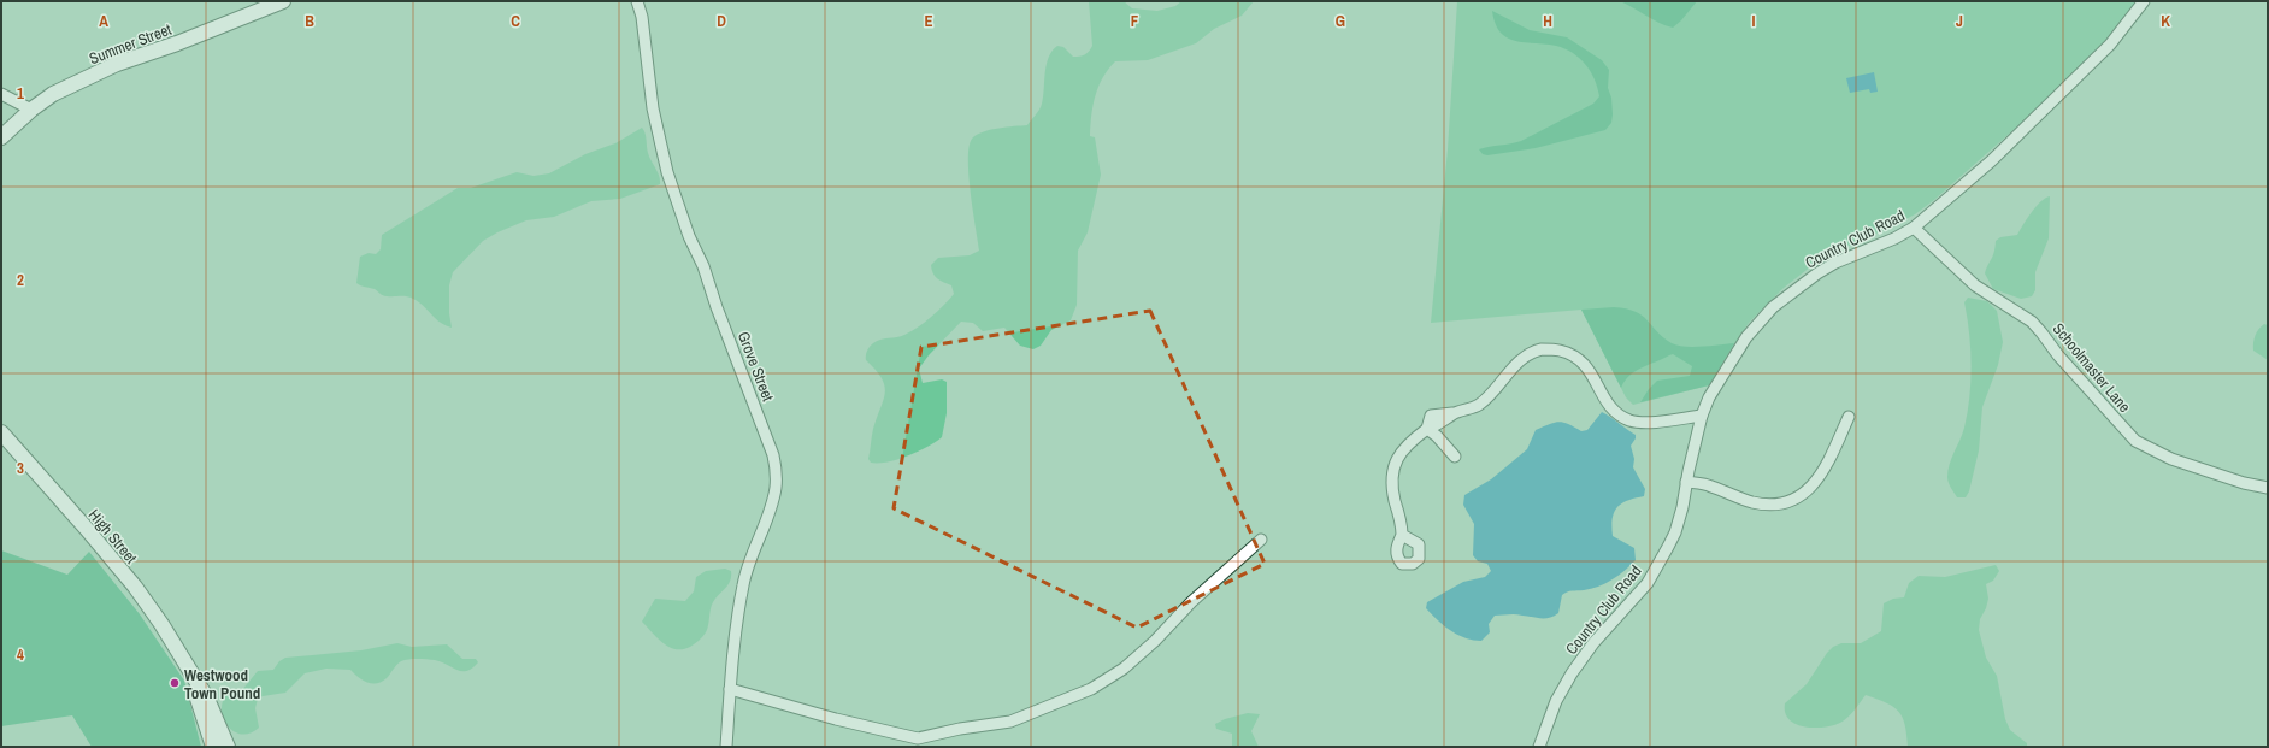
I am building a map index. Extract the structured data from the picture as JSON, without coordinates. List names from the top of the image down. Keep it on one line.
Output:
{"streets":{"main road":["Summer Street","High Street"],"street":["Country Club Road","Grove Street","Schoolmaster Lane"]},"crossings":[["Country Club Road","Schoolmaster Lane"]],"places":["Westwood Town Pound"],"grid":{"columns":["A","B","C","D","E","F","G","H","I","J","K"],"rows":["1","2","3","4"]}}
